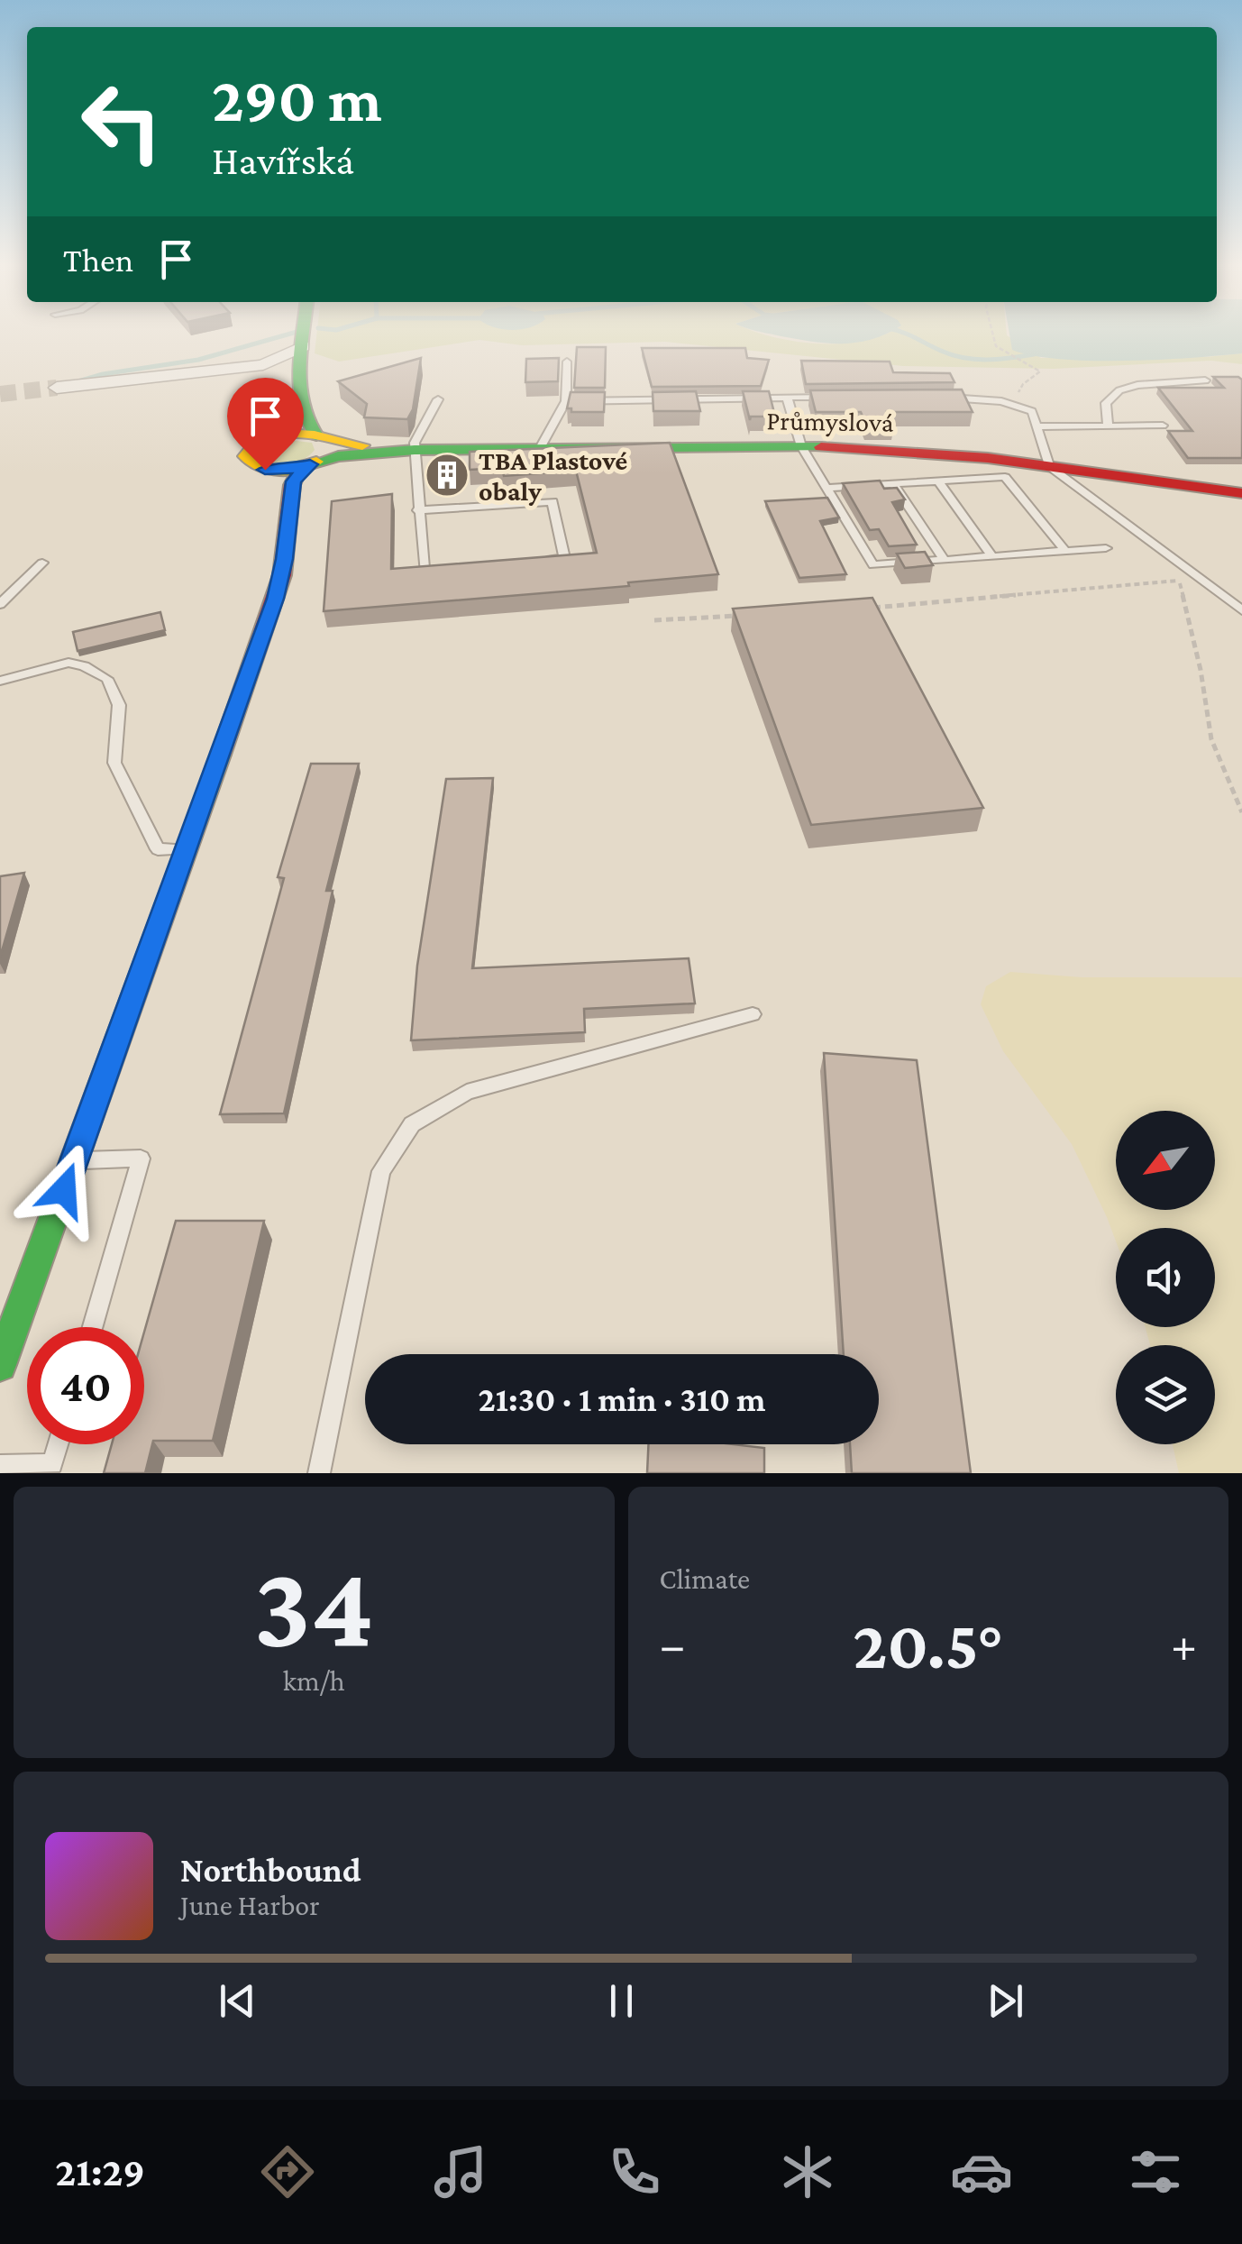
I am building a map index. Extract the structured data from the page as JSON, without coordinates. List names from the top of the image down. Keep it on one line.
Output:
{"streets":{"street":["Průmyslová"]},"places":{"building":["TBA Plastové obaly"]},"north":"bottom left","page":{"turn":["290 m","Havířská"],"then":"Then","limit":"40","trip":"21:30 · 1 min · 310 m","tile":[["34","km/h"],"Climate"],"heat":["−","20.5°","+"],"song":["Northbound","June Harbor"],"tabs":"21:29"}}
